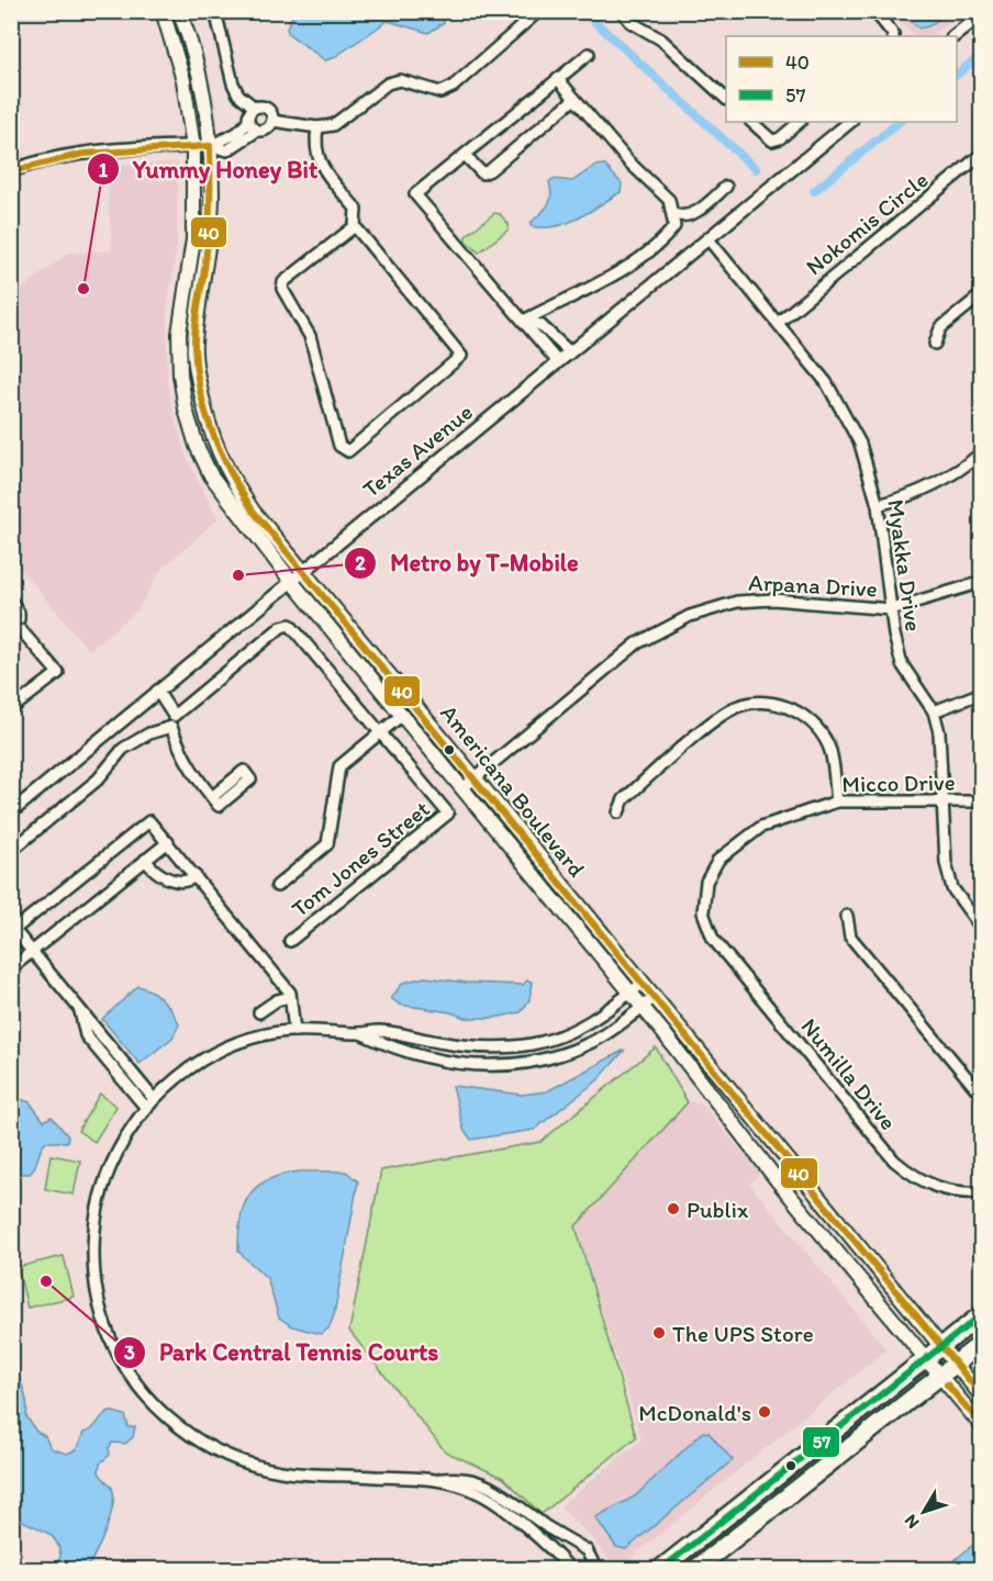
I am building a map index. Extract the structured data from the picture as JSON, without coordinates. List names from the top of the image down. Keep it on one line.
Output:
{"streets":{"main road":["Americana Boulevard"],"street":["Nokomis Circle","Texas Avenue","Myakka Drive","Arpana Drive","Micco Drive","Tom Jones Street","Numilla Drive"]},"crossings":[["Nokomis Circle","Myakka Drive"],["Texas Avenue","Myakka Drive"],["Texas Avenue","Americana Boulevard"],["Texas Avenue","Tom Jones Street"],["Myakka Drive","Arpana Drive"],["Myakka Drive","Micco Drive"],["Arpana Drive","Americana Boulevard"],["Micco Drive","Numilla Drive"]],"places":["Yummy Honey Bit","Metro by T-Mobile","Publix","Park Central Tennis Courts","The UPS Store","McDonald's"],"lines":["transit line 40","transit line 57"],"legend":["40","57"],"north":"bottom left"}
